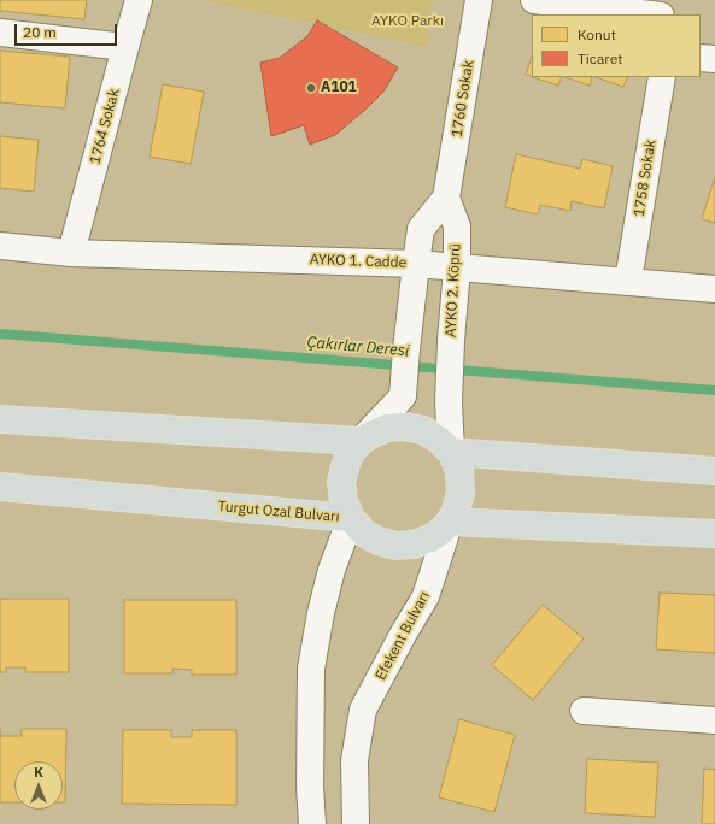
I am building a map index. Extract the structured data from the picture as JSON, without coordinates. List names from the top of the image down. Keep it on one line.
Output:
{"streets":{"main road":["Turgut Ozal Bulvarı","Efekent Bulvarı"],"street":["1760 Sokak","1764 Sokak","1758 Sokak","AYKO 1. Cadde","AYKO 2. Köprü"]},"crossings":[["1760 Sokak","AYKO 2. Köprü"],["1764 Sokak","AYKO 1. Cadde"],["1758 Sokak","AYKO 1. Cadde"],["AYKO 1. Cadde","AYKO 2. Köprü"],["AYKO 2. Köprü","Turgut Ozal Bulvarı"],["AYKO 2. Köprü","Efekent Bulvarı"],["Turgut Ozal Bulvarı","Efekent Bulvarı"]],"water":["Çakırlar Deresi"],"parks":["AYKO Parkı"],"places":["A101"],"legend":["Konut","Ticaret"],"scale_bar":"20 m","north":"top"}
